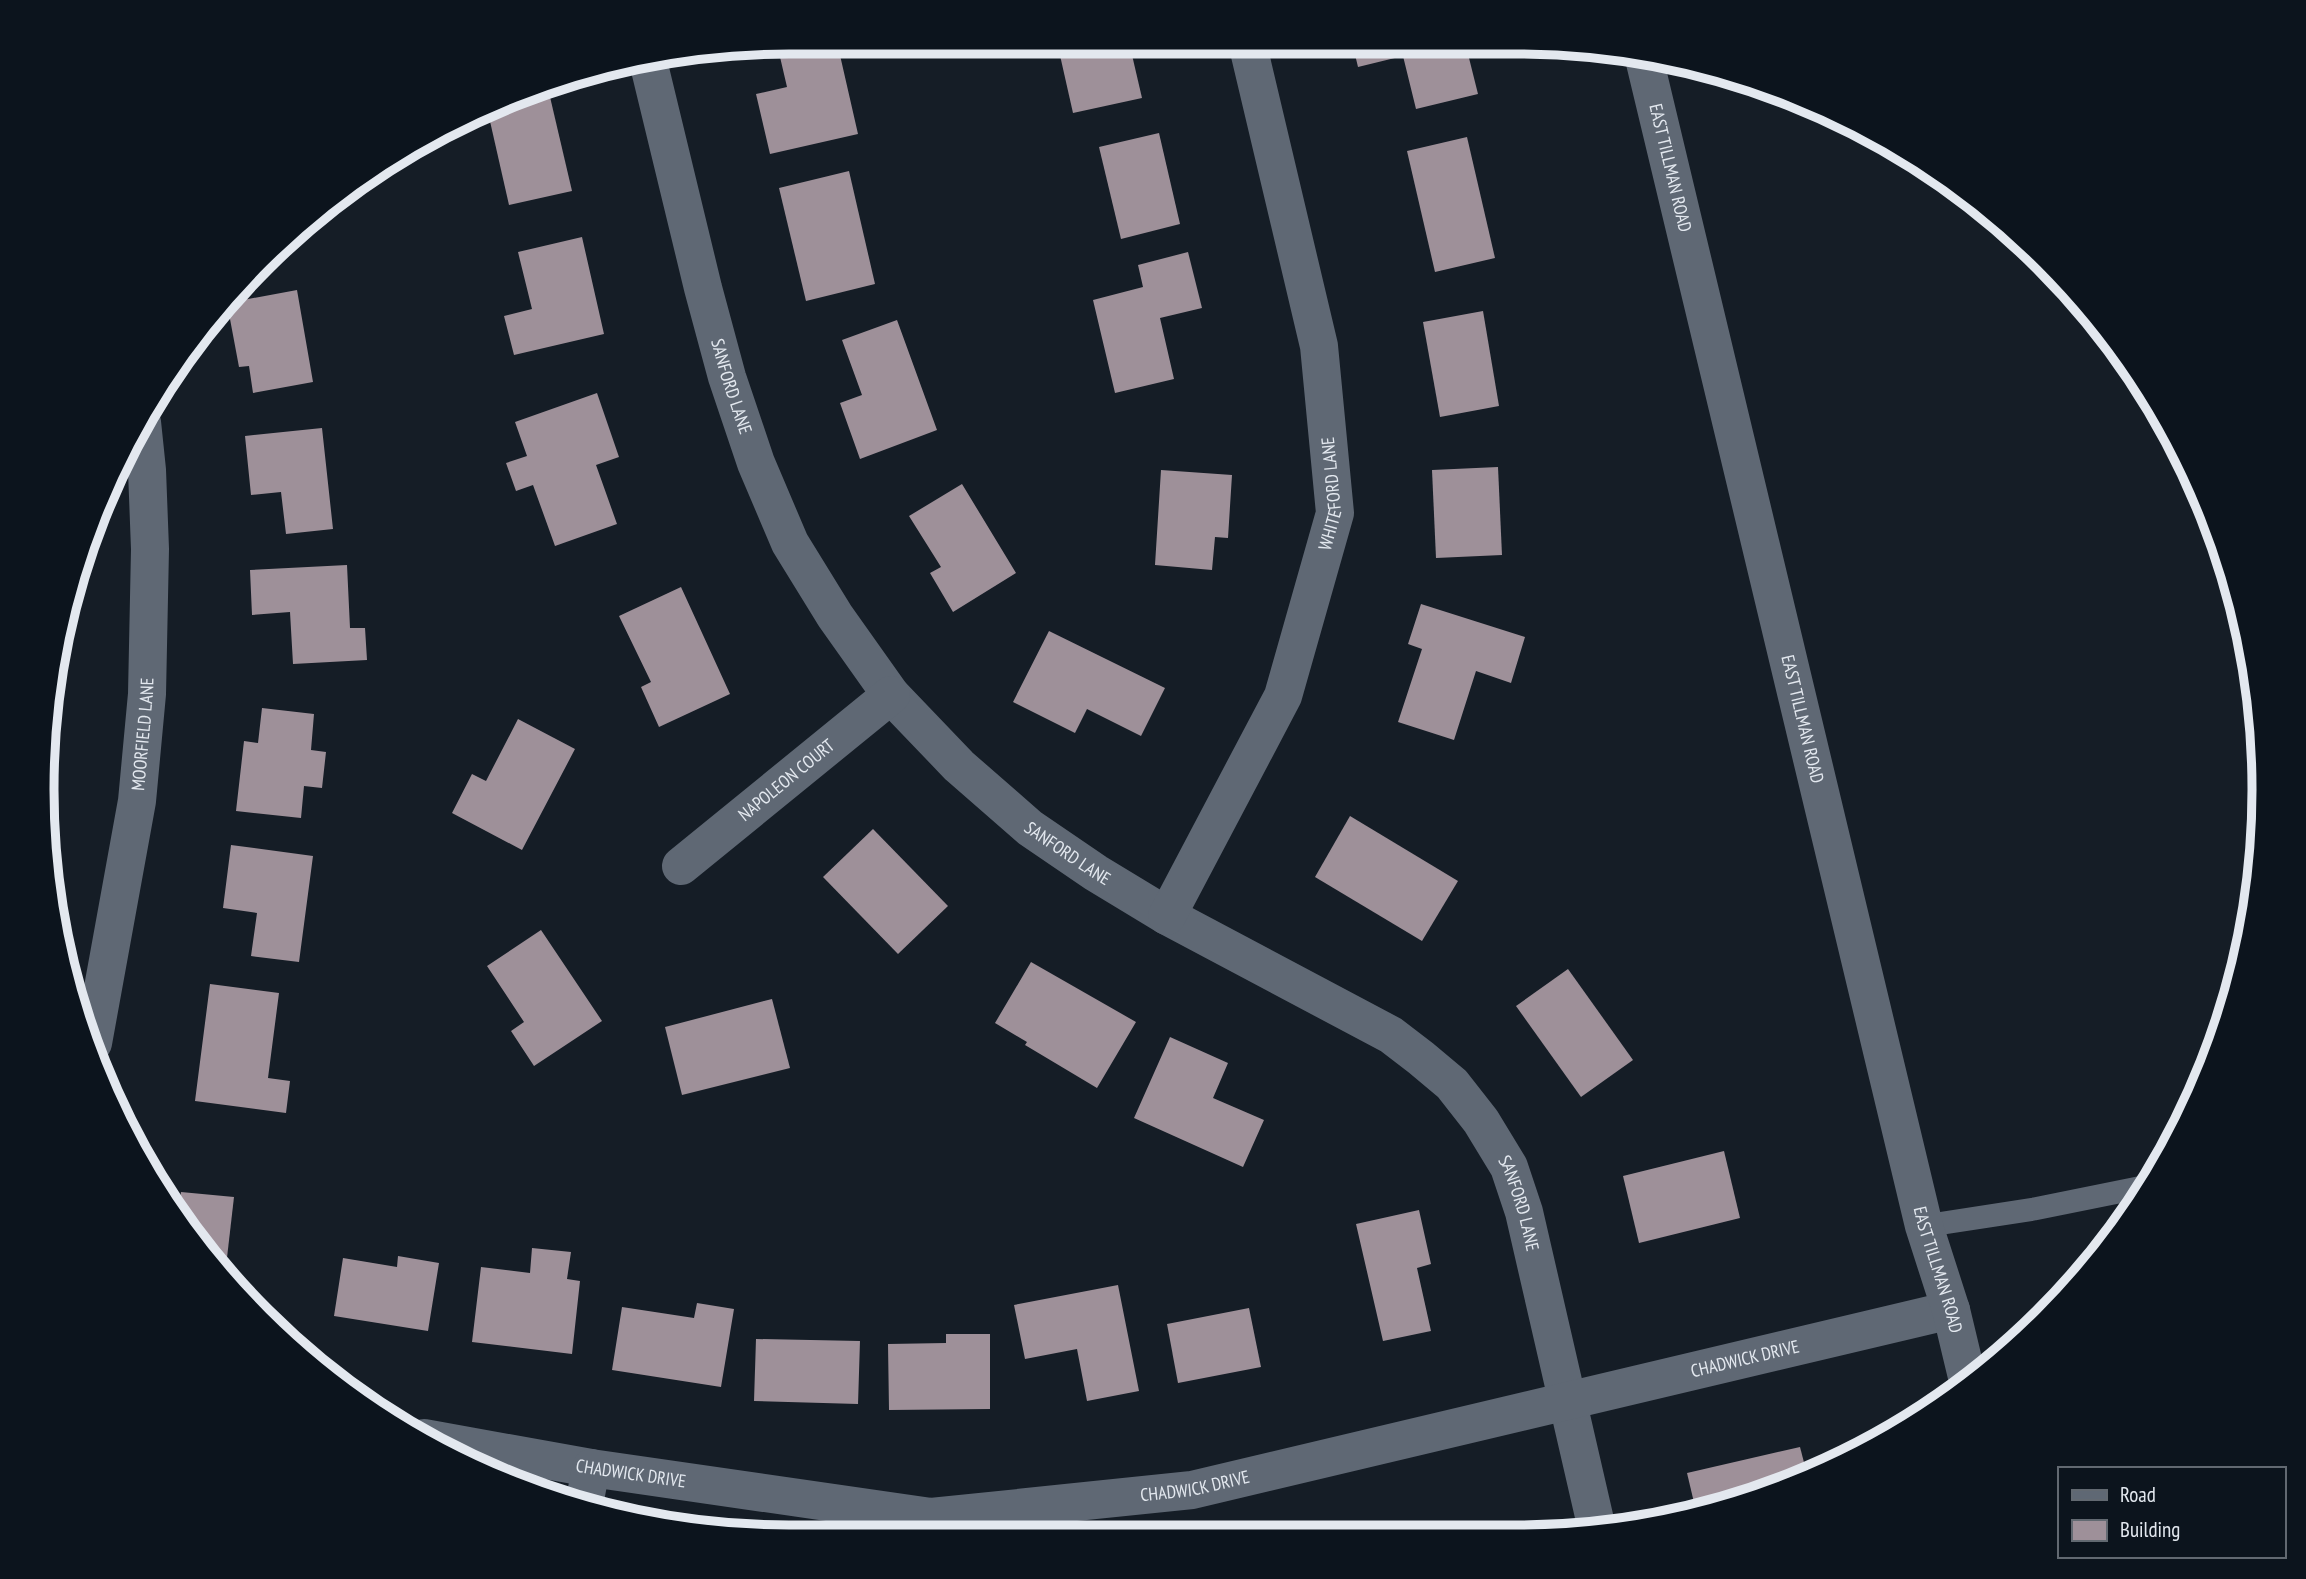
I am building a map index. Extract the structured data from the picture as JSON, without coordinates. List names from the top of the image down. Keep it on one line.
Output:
{"streets":{"street":["EAST TILLMAN ROAD","SANFORD LANE","WHITEFORD LANE","MOORFIELD LANE","NAPOLEON COURT","CHADWICK DRIVE"]},"crossings":[["EAST TILLMAN ROAD","CHADWICK DRIVE"],["SANFORD LANE","WHITEFORD LANE"],["SANFORD LANE","NAPOLEON COURT"],["SANFORD LANE","CHADWICK DRIVE"]],"legend":["Road","Building"]}
